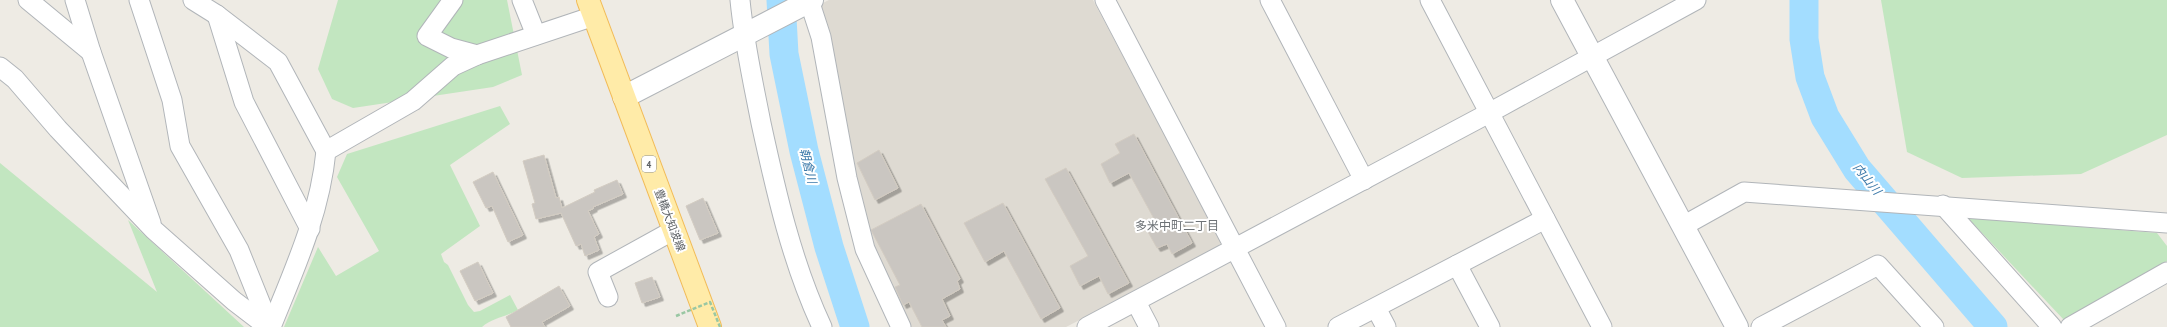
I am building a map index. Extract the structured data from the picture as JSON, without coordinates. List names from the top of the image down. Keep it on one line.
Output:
{"streets":{"main road":["4","豊橋大知波線"]},"districts":["多米中町二丁目"],"water":["朝倉川","内山川"]}
